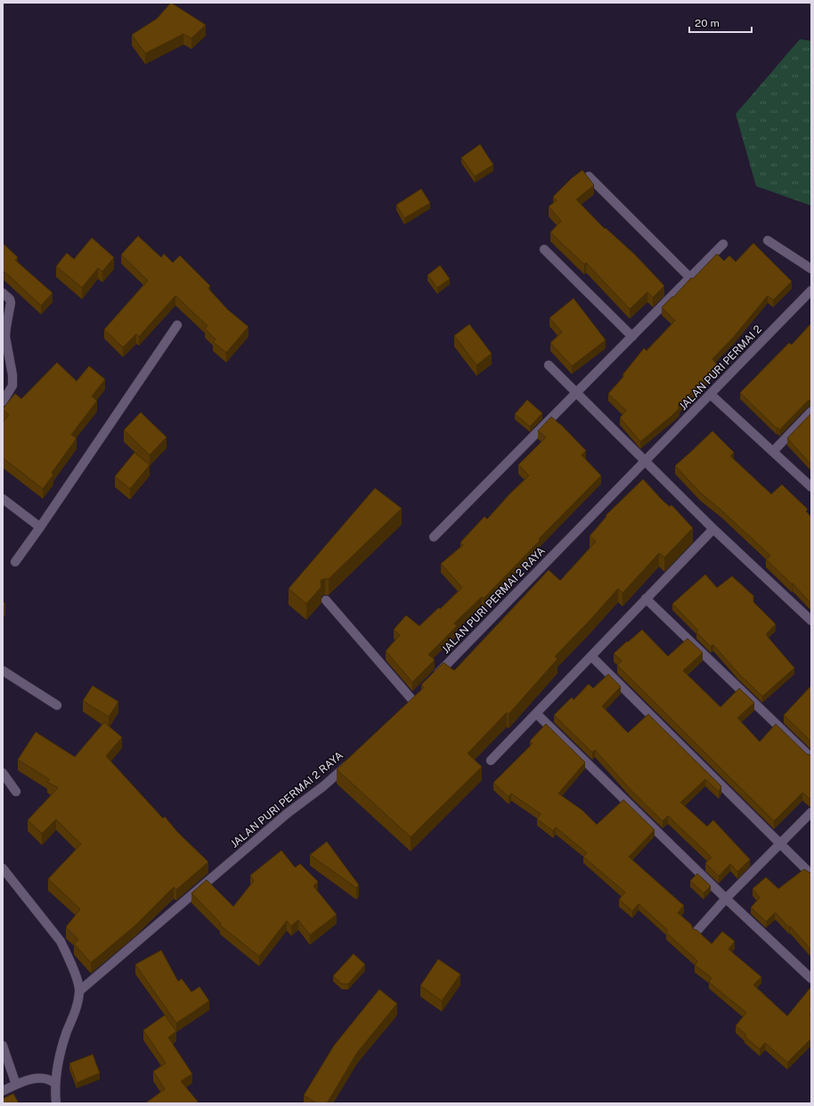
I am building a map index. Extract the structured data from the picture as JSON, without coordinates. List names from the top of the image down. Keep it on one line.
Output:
{"streets":{"street":["JALAN PURI PERMAI 2","JALAN PURI PERMAI 2 RAYA"]},"crossings":[["JALAN PURI PERMAI 2","JALAN PURI PERMAI 2 RAYA"]],"scale_bar":"20 m"}
